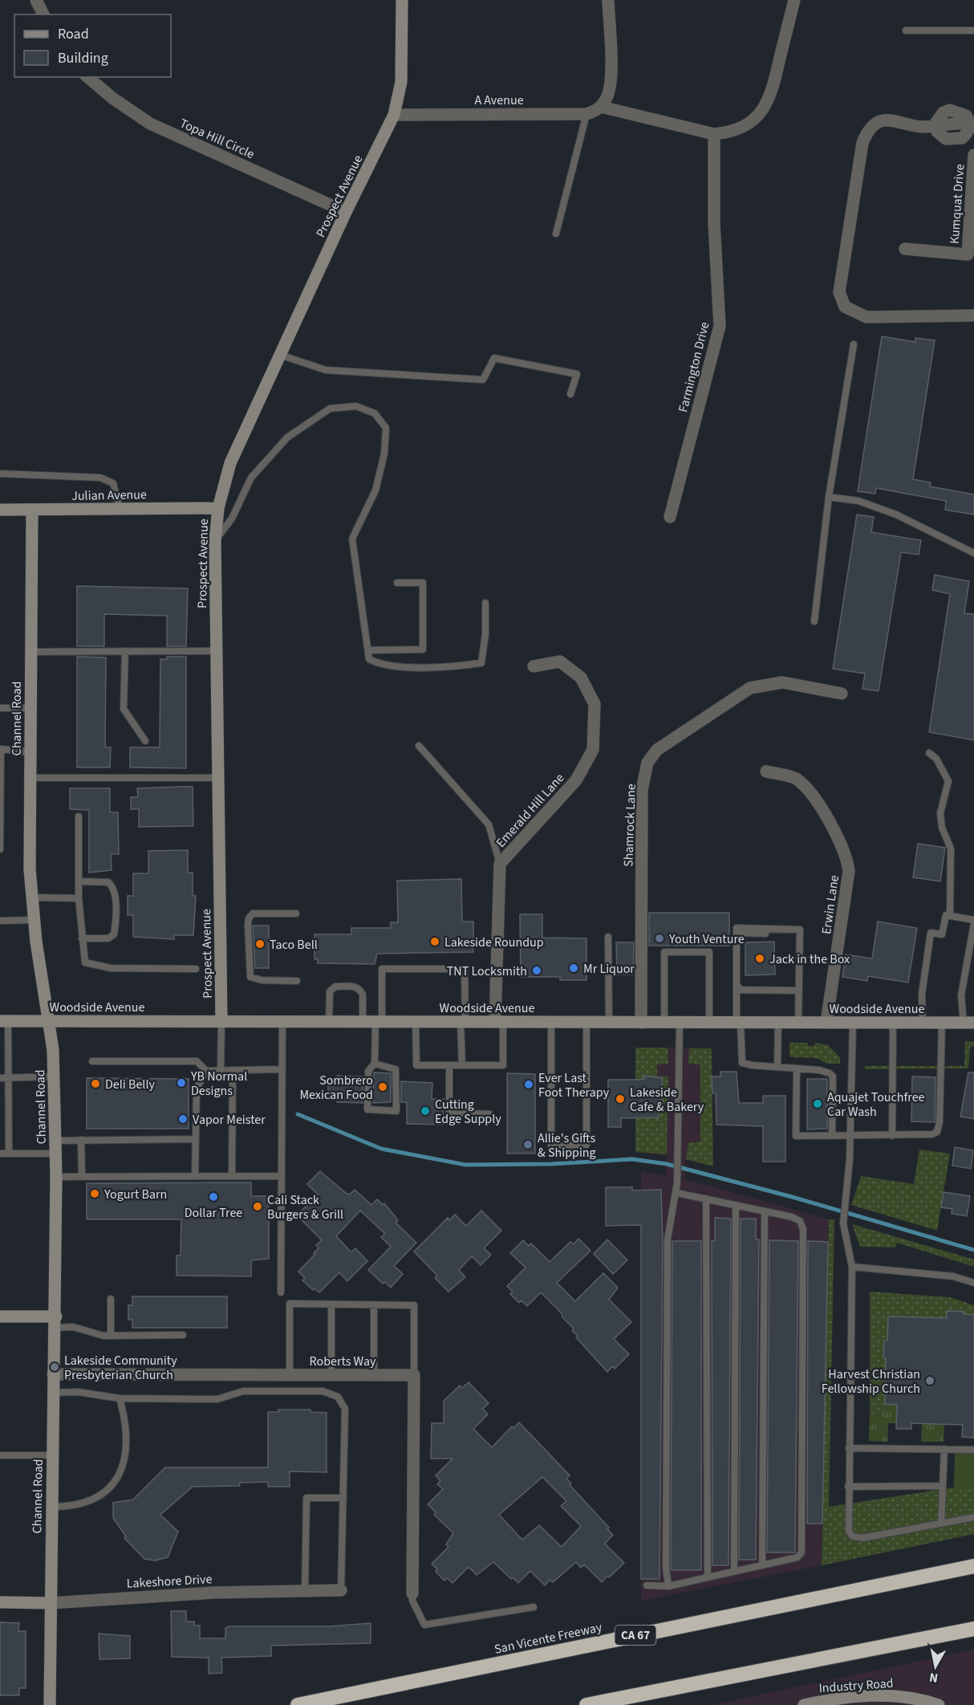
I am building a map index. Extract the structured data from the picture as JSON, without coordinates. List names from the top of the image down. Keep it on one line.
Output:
{"streets":{"highway":["CA 67","San Vicente Freeway"],"street":["A Avenue","Topa Hill Circle","Prospect Avenue","Kumquat Drive","Farmington Drive","Julian Avenue","Channel Road","Emerald Hill Lane","Shamrock Lane","Erwin Lane","Woodside Avenue","Roberts Way","Lakeshore Drive","Industry Road"]},"crossings":[["A Avenue","Prospect Avenue"],["Topa Hill Circle","Prospect Avenue"],["Prospect Avenue","Julian Avenue"],["Prospect Avenue","Woodside Avenue"],["Julian Avenue","Channel Road"],["Channel Road","Woodside Avenue"],["Channel Road","Roberts Way"],["Channel Road","Lakeshore Drive"],["Emerald Hill Lane","Woodside Avenue"],["Shamrock Lane","Woodside Avenue"],["Erwin Lane","Woodside Avenue"]],"places":["Youth Venture","Lakeside Roundup","Taco Bell","Jack in the Box","Mr Liquor","TNT Locksmith","YB Normal Designs","Deli Belly","Ever Last Foot Therapy","Sombrero Mexican Food","Lakeside Cafe & Bakery","Aquajet Touchfree Car Wash","Cutting Edge Supply","Vapor Meister","Allie's Gifts & Shipping","Yogurt Barn","Dollar Tree","Cali Stack Burgers & Grill","Lakeside Community Presbyterian Church","Harvest Christian Fellowship Church"],"legend":["Road","Building"],"north":"bottom"}
